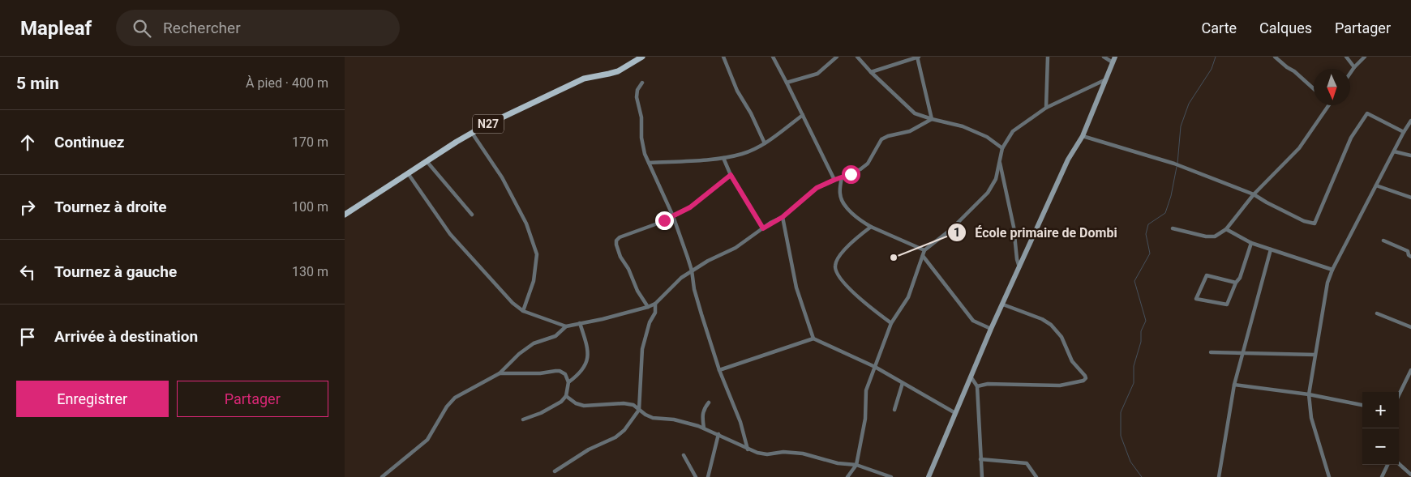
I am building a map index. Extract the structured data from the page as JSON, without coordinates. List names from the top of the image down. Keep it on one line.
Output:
{"streets":{"main road":["N27"]},"places":["École primaire de Dombi"],"north":"bottom","page":{"header":"Mapleaf","search":"Rechercher","nav":["Carte","Calques","Partager"],"heading":["5 min","À pied · 400 m"],"list":[["Continuez","170 m"],["Tournez à droite","100 m"],["Tournez à gauche","130 m"],"Arrivée à destination"],"buttons":["Enregistrer","Partager"],"map_buttons":["+","−"]}}
